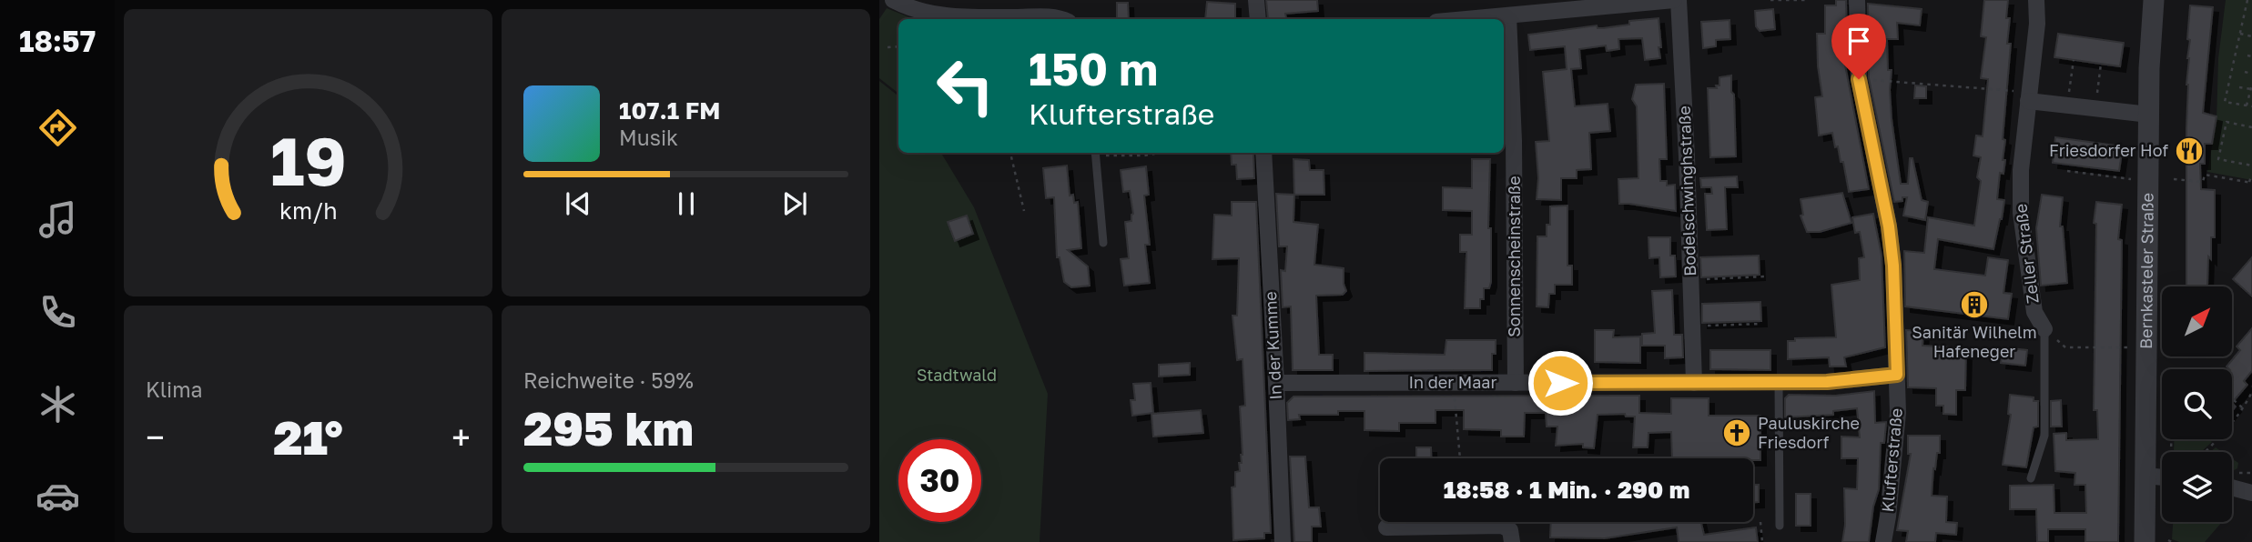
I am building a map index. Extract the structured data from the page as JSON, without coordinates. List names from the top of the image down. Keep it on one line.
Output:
{"streets":{"street":["Bodelschwinghstraße","Zeller Straße","Sonnenscheinstraße","Bernkasteler Straße","In der Kumme","In der Maar","Klufterstraße"]},"crossings":[["Bodelschwinghstraße","In der Maar"],["Sonnenscheinstraße","In der Maar"],["In der Kumme","In der Maar"],["In der Maar","Klufterstraße"]],"parks":["Stadtwald"],"places":{"restaurant":["Friesdorfer Hof"],"building":["Sanitär Wilhelm Hafeneger"],"church":["Pauluskirche Friesdorf"]},"north":"top right","page":{"tabs":"18:57","turn":["150 m","Klufterstraße"],"song":["107.1 FM","Musik"],"tile":["Klima",["Reichweite · 59%","295 km"]],"heat":["−","21°","+"],"limit":"30","trip":"18:58 · 1 Min. · 290 m","gauge":["19","km/h"]}}
